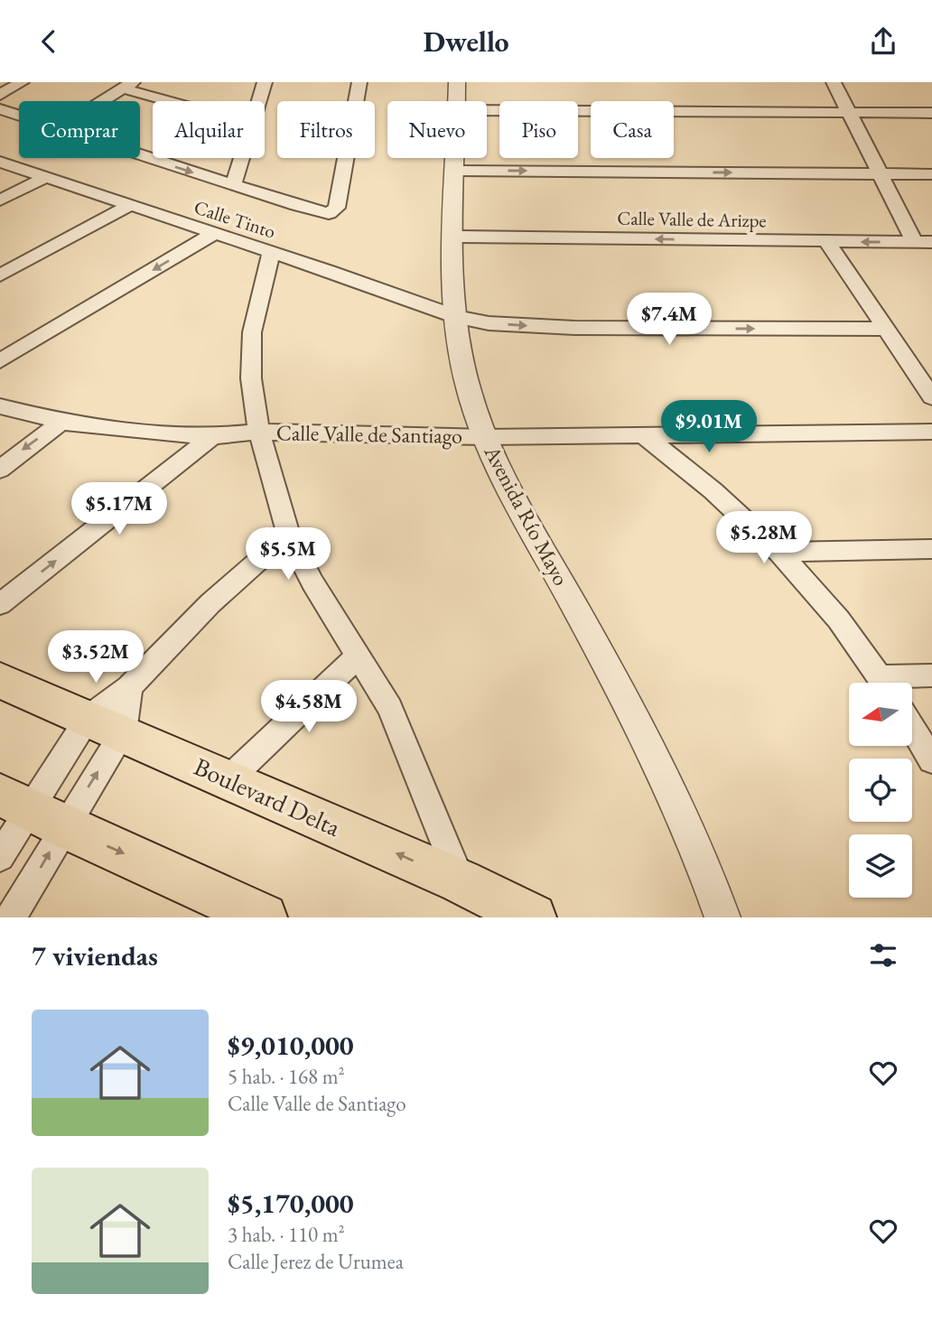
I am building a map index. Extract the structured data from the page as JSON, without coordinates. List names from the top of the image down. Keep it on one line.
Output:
{"streets":{"main road":["Boulevard Delta"],"street":["Calle Tinto","Calle Valle de Arizpe","Calle Valle de Santiago","Avenida Río Mayo"]},"crossings":[["Calle Tinto","Avenida Río Mayo"],["Calle Valle de Arizpe","Avenida Río Mayo"],["Calle Valle de Santiago","Avenida Río Mayo"]],"north":"left","page":{"header":"Dwello","chip":["Comprar","Alquilar","Filtros","Nuevo","Piso","Casa"],"price":["$7.4M","$9.01M","$5.17M","$5.28M","$5.5M","$3.52M","$4.58M"],"heading":"7 viviendas","list":[{"name":"$9,010,000","note":"5 hab. · 168 m² · Calle Valle de Santiago"},{"name":"$5,170,000","note":"3 hab. · 110 m² · Calle Jerez de Urumea"}]}}
